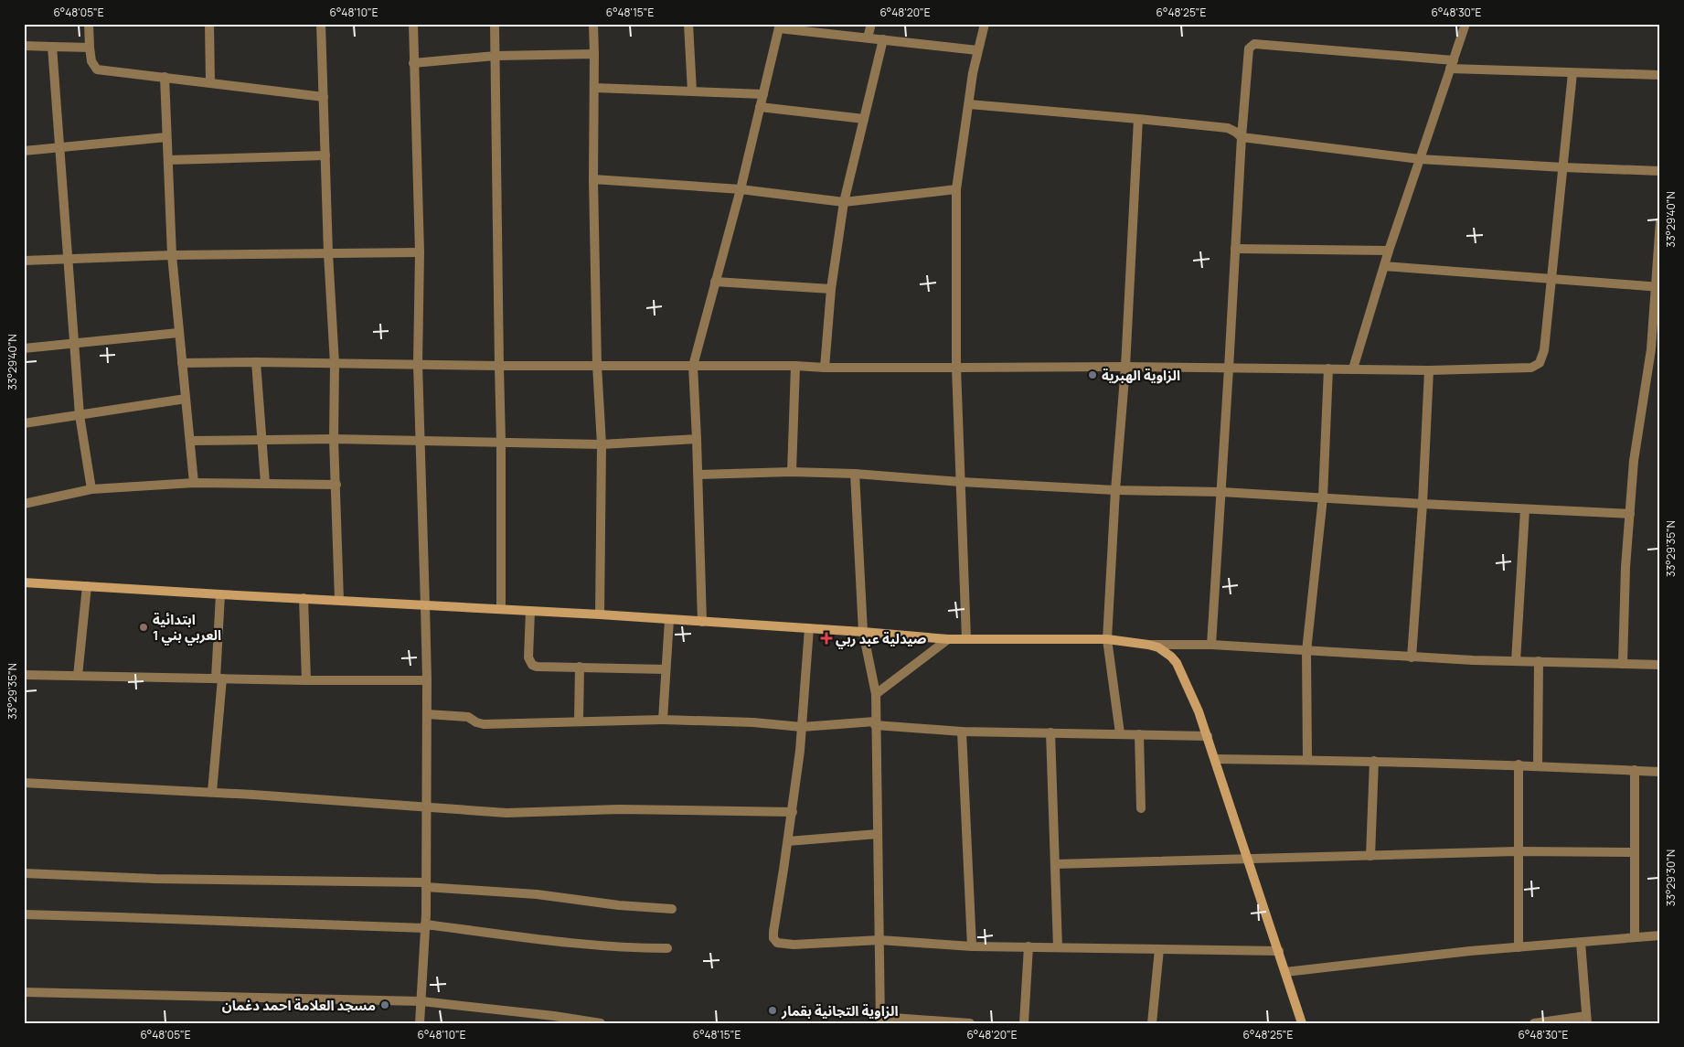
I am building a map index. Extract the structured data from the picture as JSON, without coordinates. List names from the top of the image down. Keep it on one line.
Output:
{"places":{"other":["الزاوية الهبرية","ابتدائية العربي بني 1","مسجد العلامة احمد دغمان","الزاوية التجانية بقمار"],"health":["صيدلية عبد ربي"]},"coordinates":["6°48'05\"E","6°48'10\"E","6°48'15\"E","6°48'20\"E","6°48'25\"E","6°48'30\"E","33°29'40\"N","33°29'35\"N","33°29'30\"N"]}
